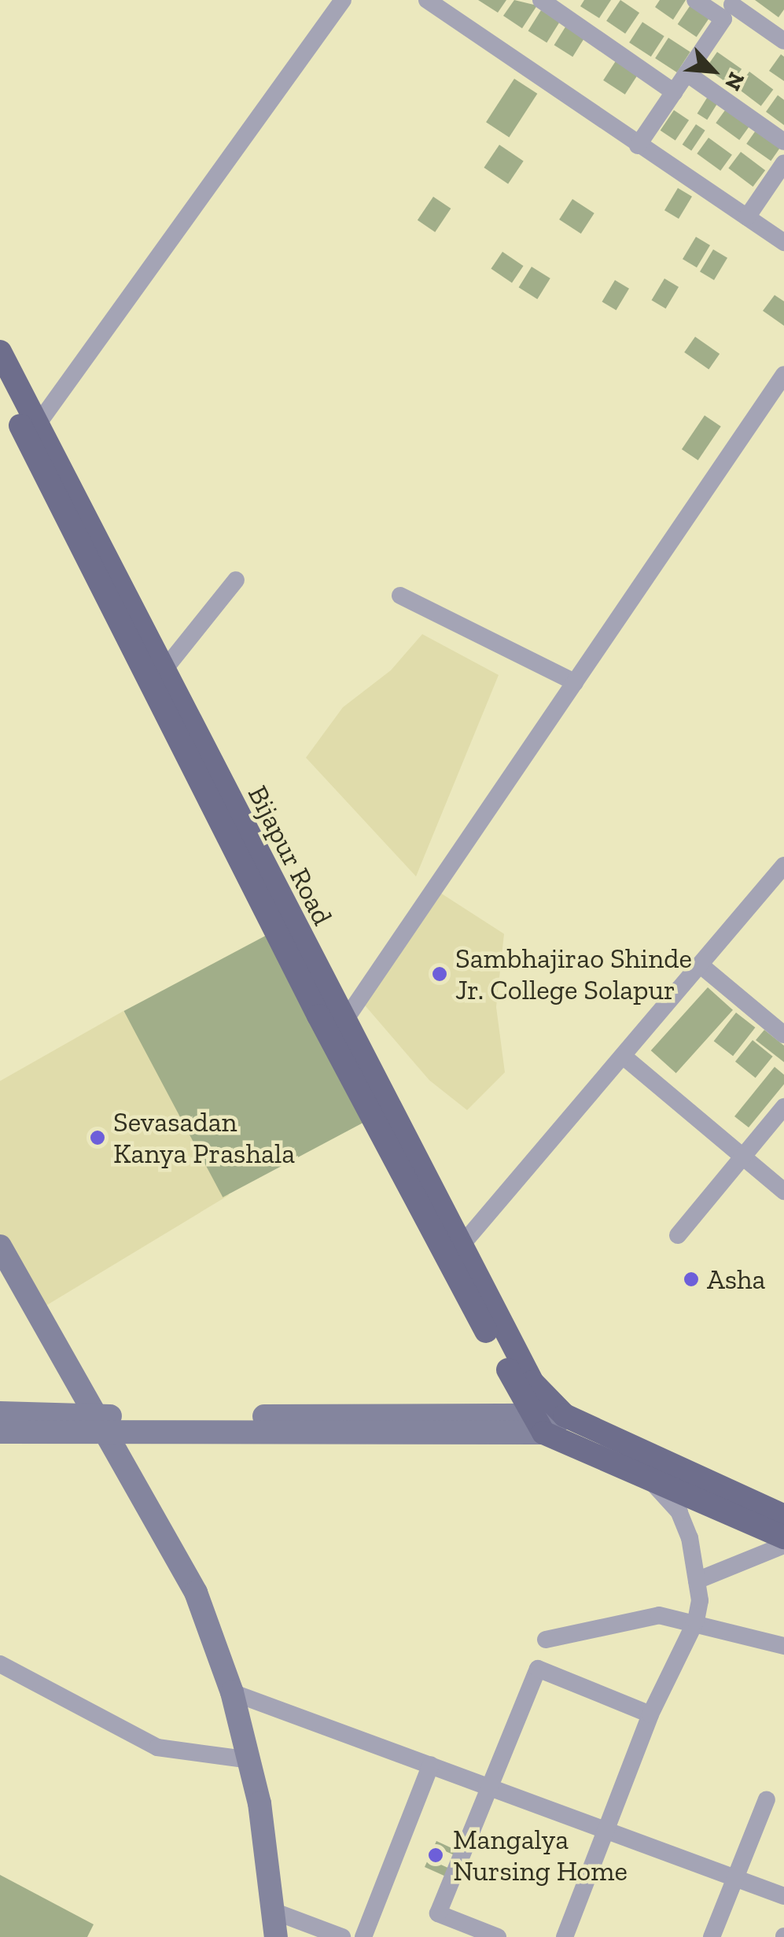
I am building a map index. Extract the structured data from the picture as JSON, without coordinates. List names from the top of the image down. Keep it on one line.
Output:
{"streets":{"main road":["Bijapur Road"]},"places":["Sambhajirao Shinde Jr. College Solapur","Sevasadan Kanya Prashala","Asha","Mangalya Nursing Home"],"north":"bottom right"}
